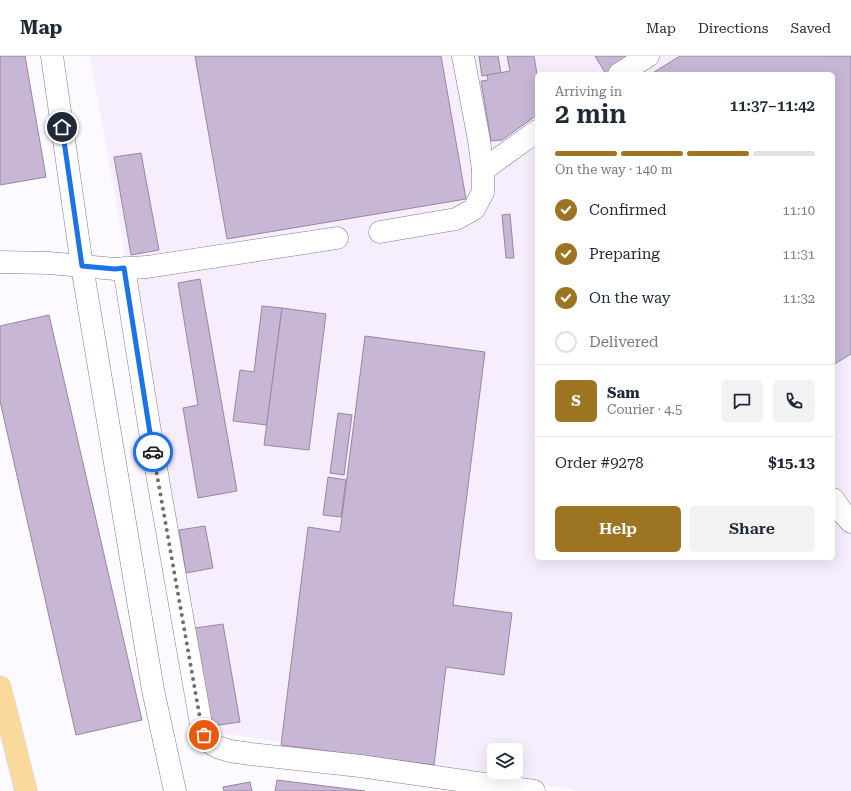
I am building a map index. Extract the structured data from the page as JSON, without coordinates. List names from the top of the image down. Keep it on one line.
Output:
{"page":{"header":"Map","nav":["Map","Directions","Saved"],"heading":["2 min","Arriving in","11:37–11:42"],"panel":["Sam","Courier · 4.5","Order #9278","$15.13"],"bar":"On the way · 140 m","list":[["Confirmed","11:10"],["Preparing","11:31"],["On the way","11:32"],"Delivered"],"round":"S","buttons":["Help","Share"]}}
